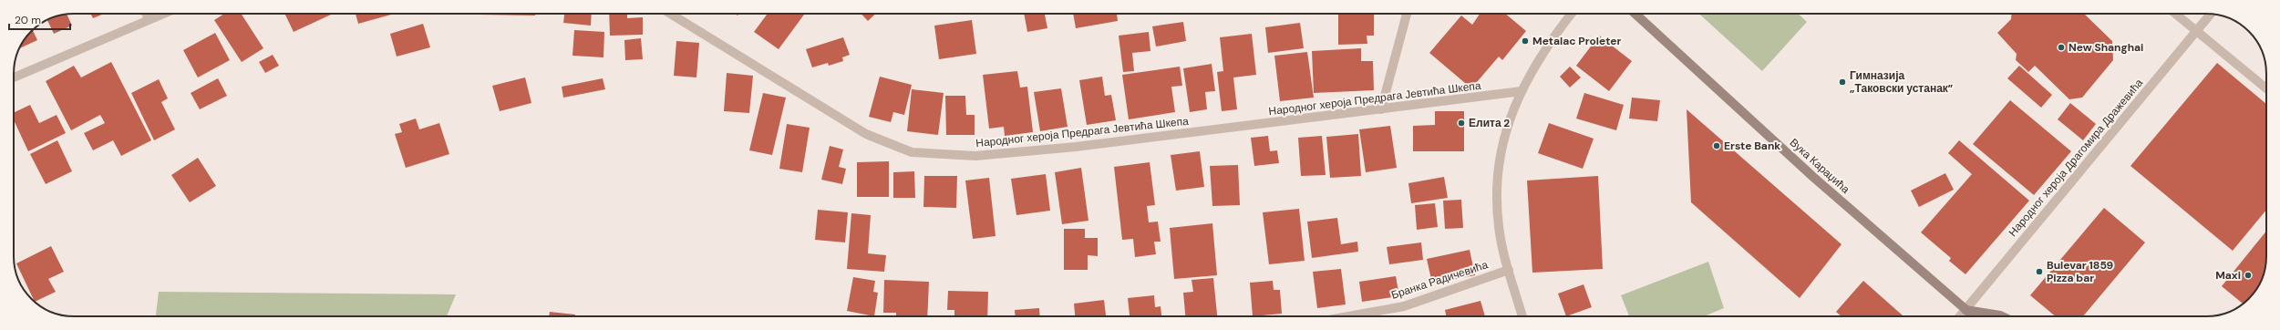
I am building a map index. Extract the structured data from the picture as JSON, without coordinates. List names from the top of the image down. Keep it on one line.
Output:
{"streets":{"street":["Народног хероја Предрага Јевтића Шкепа","Народног хероја Драгомира Дражевића","Вука Караџића","Бранка Радичевића"]},"crossings":[["Народног хероја Драгомира Дражевића","Вука Караџића"]],"places":["Metalac Proleter","New Shanghai","Гимназија „Таковски устанак”","Елита 2","Erste Bank","Bulevar 1859 Pizza bar","Maxi"],"scale_bar":"20 m"}
